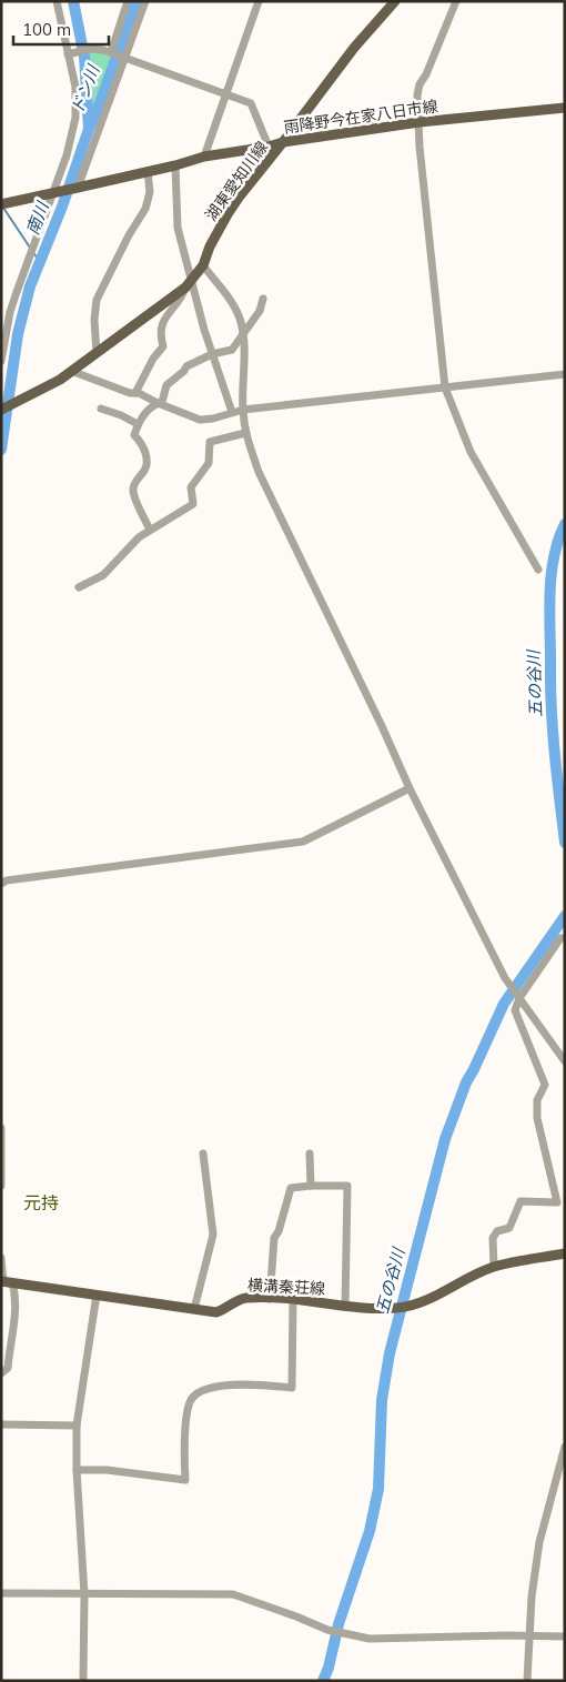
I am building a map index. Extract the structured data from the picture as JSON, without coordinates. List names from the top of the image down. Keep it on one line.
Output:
{"streets":{"main road":["雨降野今在家八日市線","湖東愛知川線","横溝秦荘線"]},"crossings":[["雨降野今在家八日市線","湖東愛知川線"]],"districts":["元持"],"water":["ドン川","南川","五の谷川"],"scale_bar":"100 m"}
